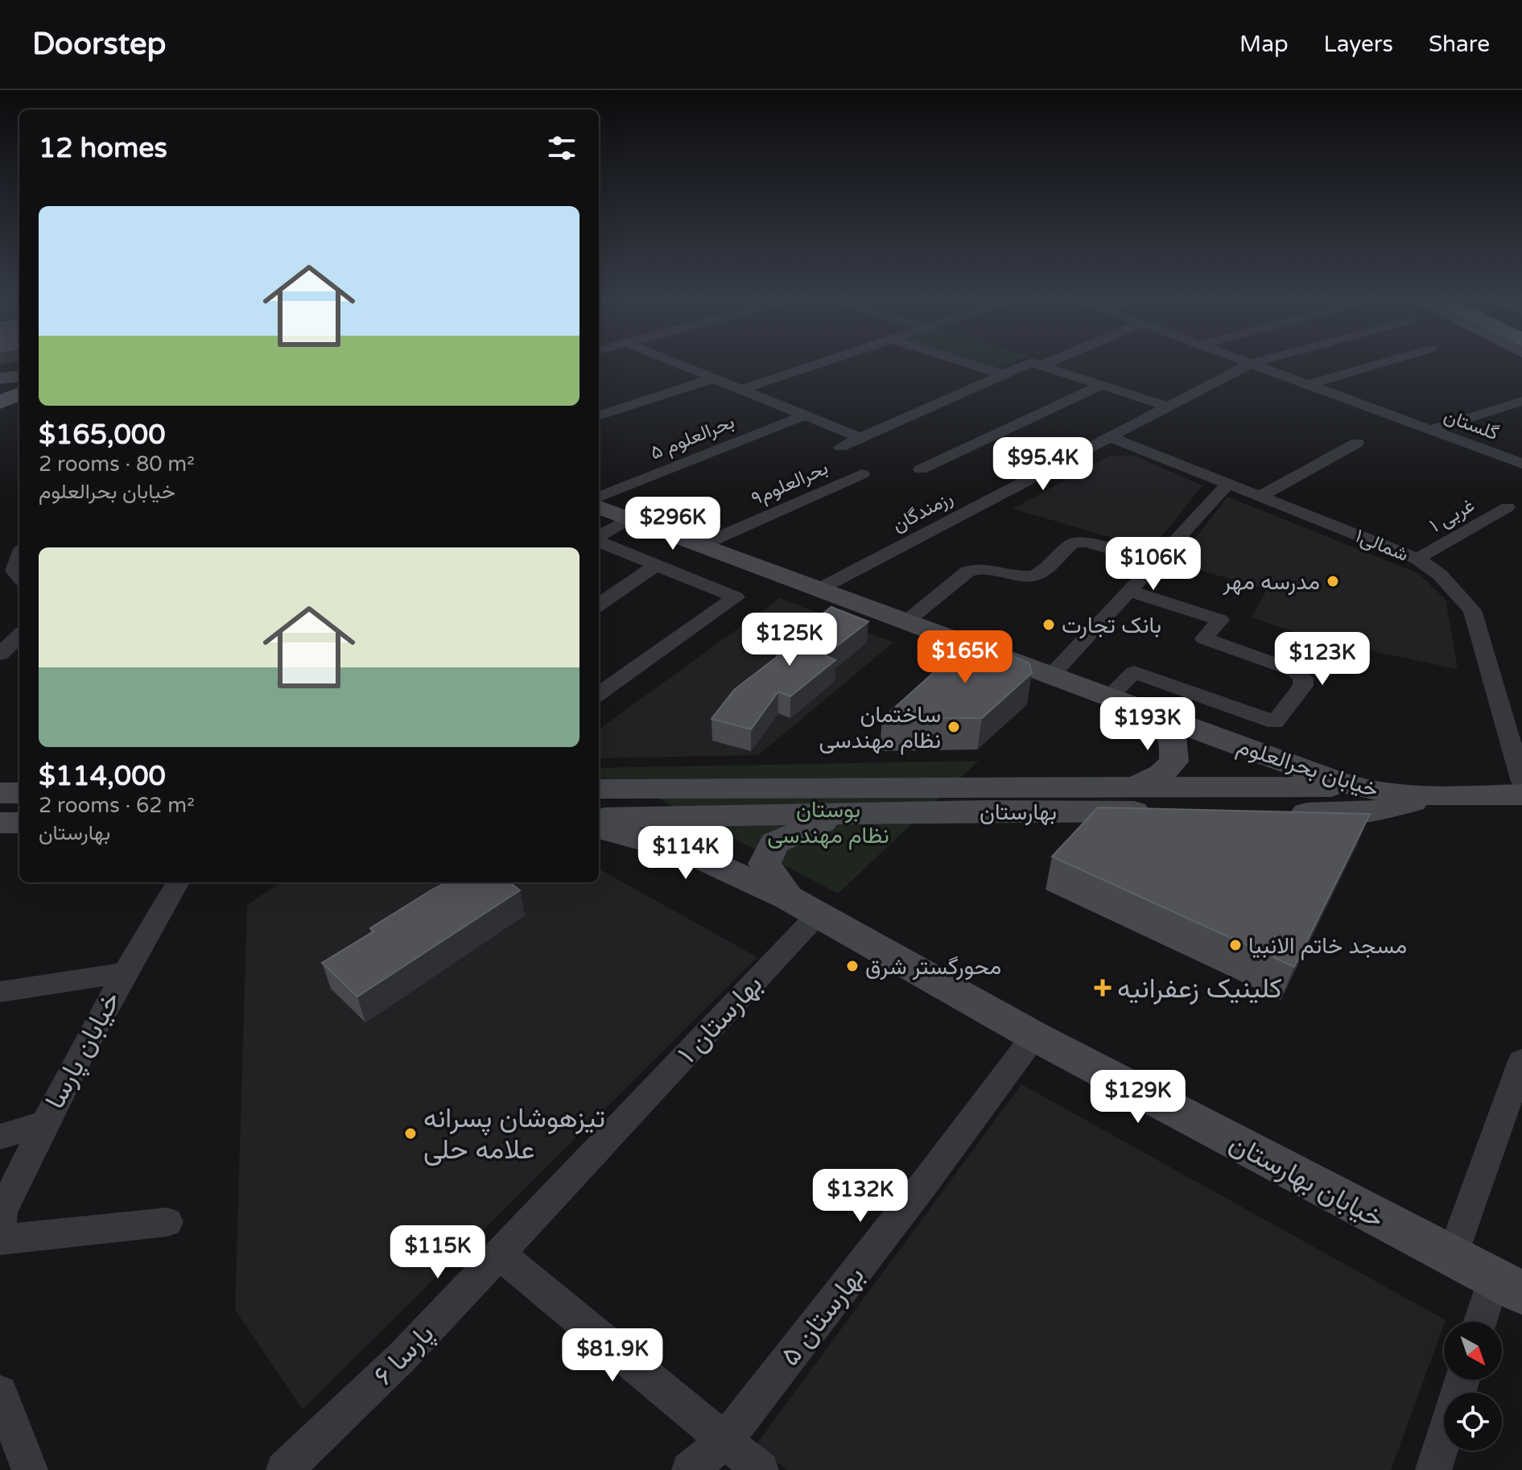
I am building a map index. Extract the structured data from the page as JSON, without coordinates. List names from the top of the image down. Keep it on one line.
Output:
{"streets":{"street":["گلستان","بحرالعلوم ۵","بحرالعلوم۹","رزمندگان","غربی ۱","شمالی۱","خیابان بحرالعلوم","بهارستان","بهارستان ۱","خیابان پارسا","خیابان بهارستان","بهارستان ۵","پارسا ۶"]},"crossings":[["بحرالعلوم۹","خیابان بحرالعلوم"],["رزمندگان","شمالی۱"],["رزمندگان","خیابان بحرالعلوم"],["غربی ۱","شمالی۱"],["خیابان بحرالعلوم","بهارستان"],["بهارستان ۱","خیابان بهارستان"],["بهارستان ۱","پارسا ۶"],["خیابان بهارستان","بهارستان ۵"]],"parks":["بوستان نظام مهندسی"],"places":{"other":["مدرسه مهر","بانک تجارت","ساختمان نظام مهندسی","مسجد خاتم الانبیا","محورگستر شرق","تیزهوشان پسرانه علامه حلی"],"health":["کلینیک زعفرانیه"]},"north":"bottom right","page":{"header":"Doorstep","nav":["Map","Layers","Share"],"heading":"12 homes","list":[{"name":"$165,000","note":"2 rooms · 80 m² · خیابان بحرالعلوم"},{"name":"$114,000","note":"2 rooms · 62 m² · بهارستان"}],"price":["$95.4K","$296K","$106K","$125K","$165K","$123K","$193K","$114K","$129K","$132K","$115K","$81.9K"]}}
